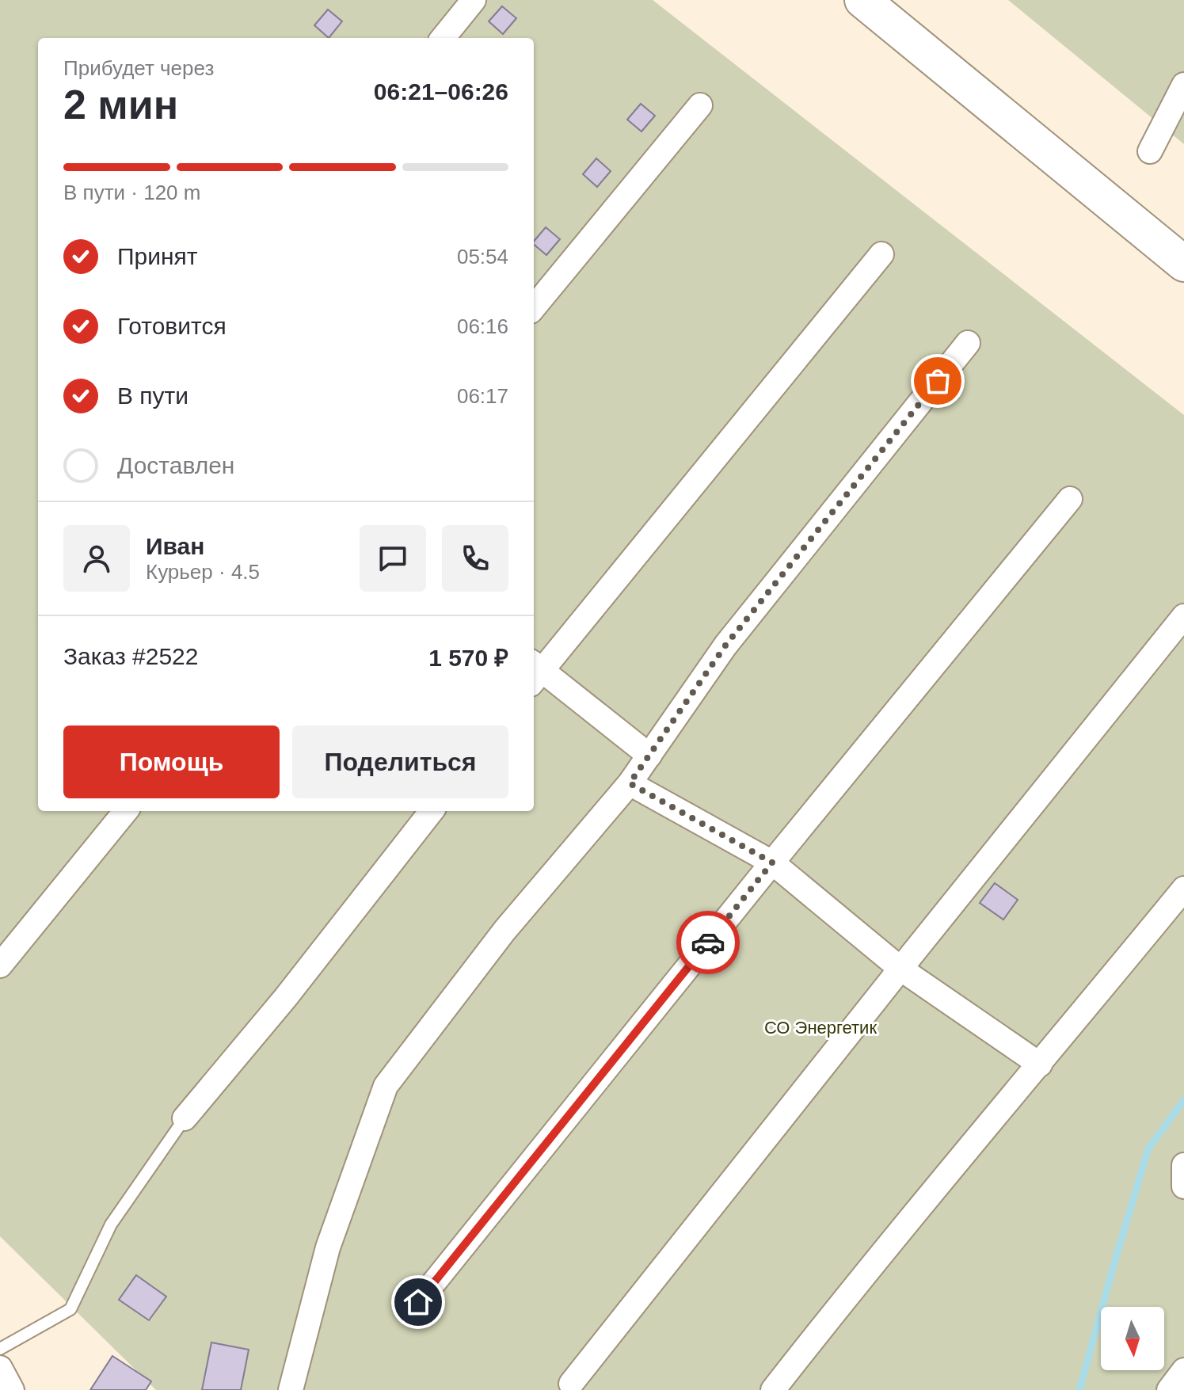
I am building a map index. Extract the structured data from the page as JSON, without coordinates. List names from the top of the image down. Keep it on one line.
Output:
{"parks":["СО Энергетик"],"north":"bottom","page":{"heading":["2 мин","Прибудет через","06:21–06:26"],"panel":["Иван","Курьер · 4.5","Заказ #2522","1 570 ₽"],"bar":"В пути · 120 m","list":[["Принят","05:54"],["Готовится","06:16"],["В пути","06:17"],"Доставлен"],"buttons":["Помощь","Поделиться"]}}
